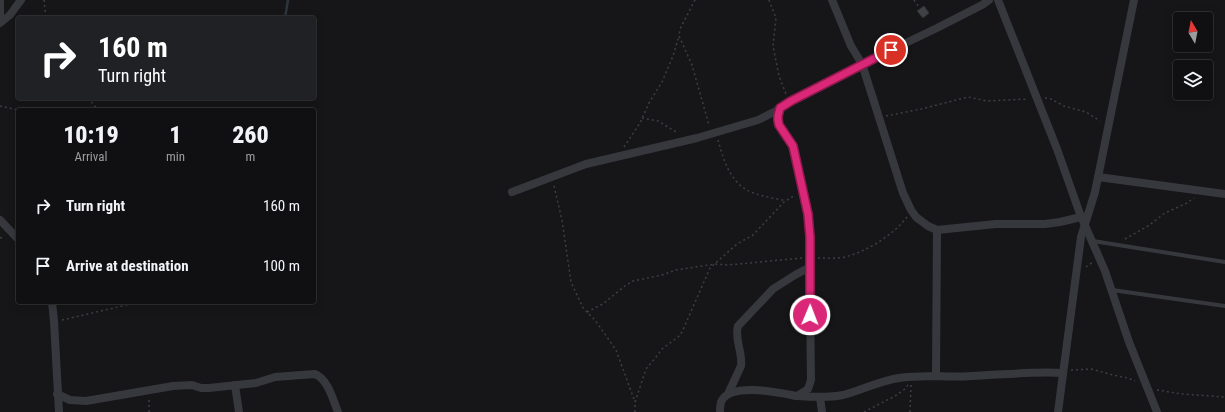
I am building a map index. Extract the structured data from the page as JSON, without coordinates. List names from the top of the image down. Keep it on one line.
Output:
{"north":"top","page":{"turn":["160 m","Turn right"],"eta":["10:19","Arrival","1","min","260","m"],"list":[{"name":"Turn right","value":"160 m"},{"name":"Arrive at destination","value":"100 m"}]}}
